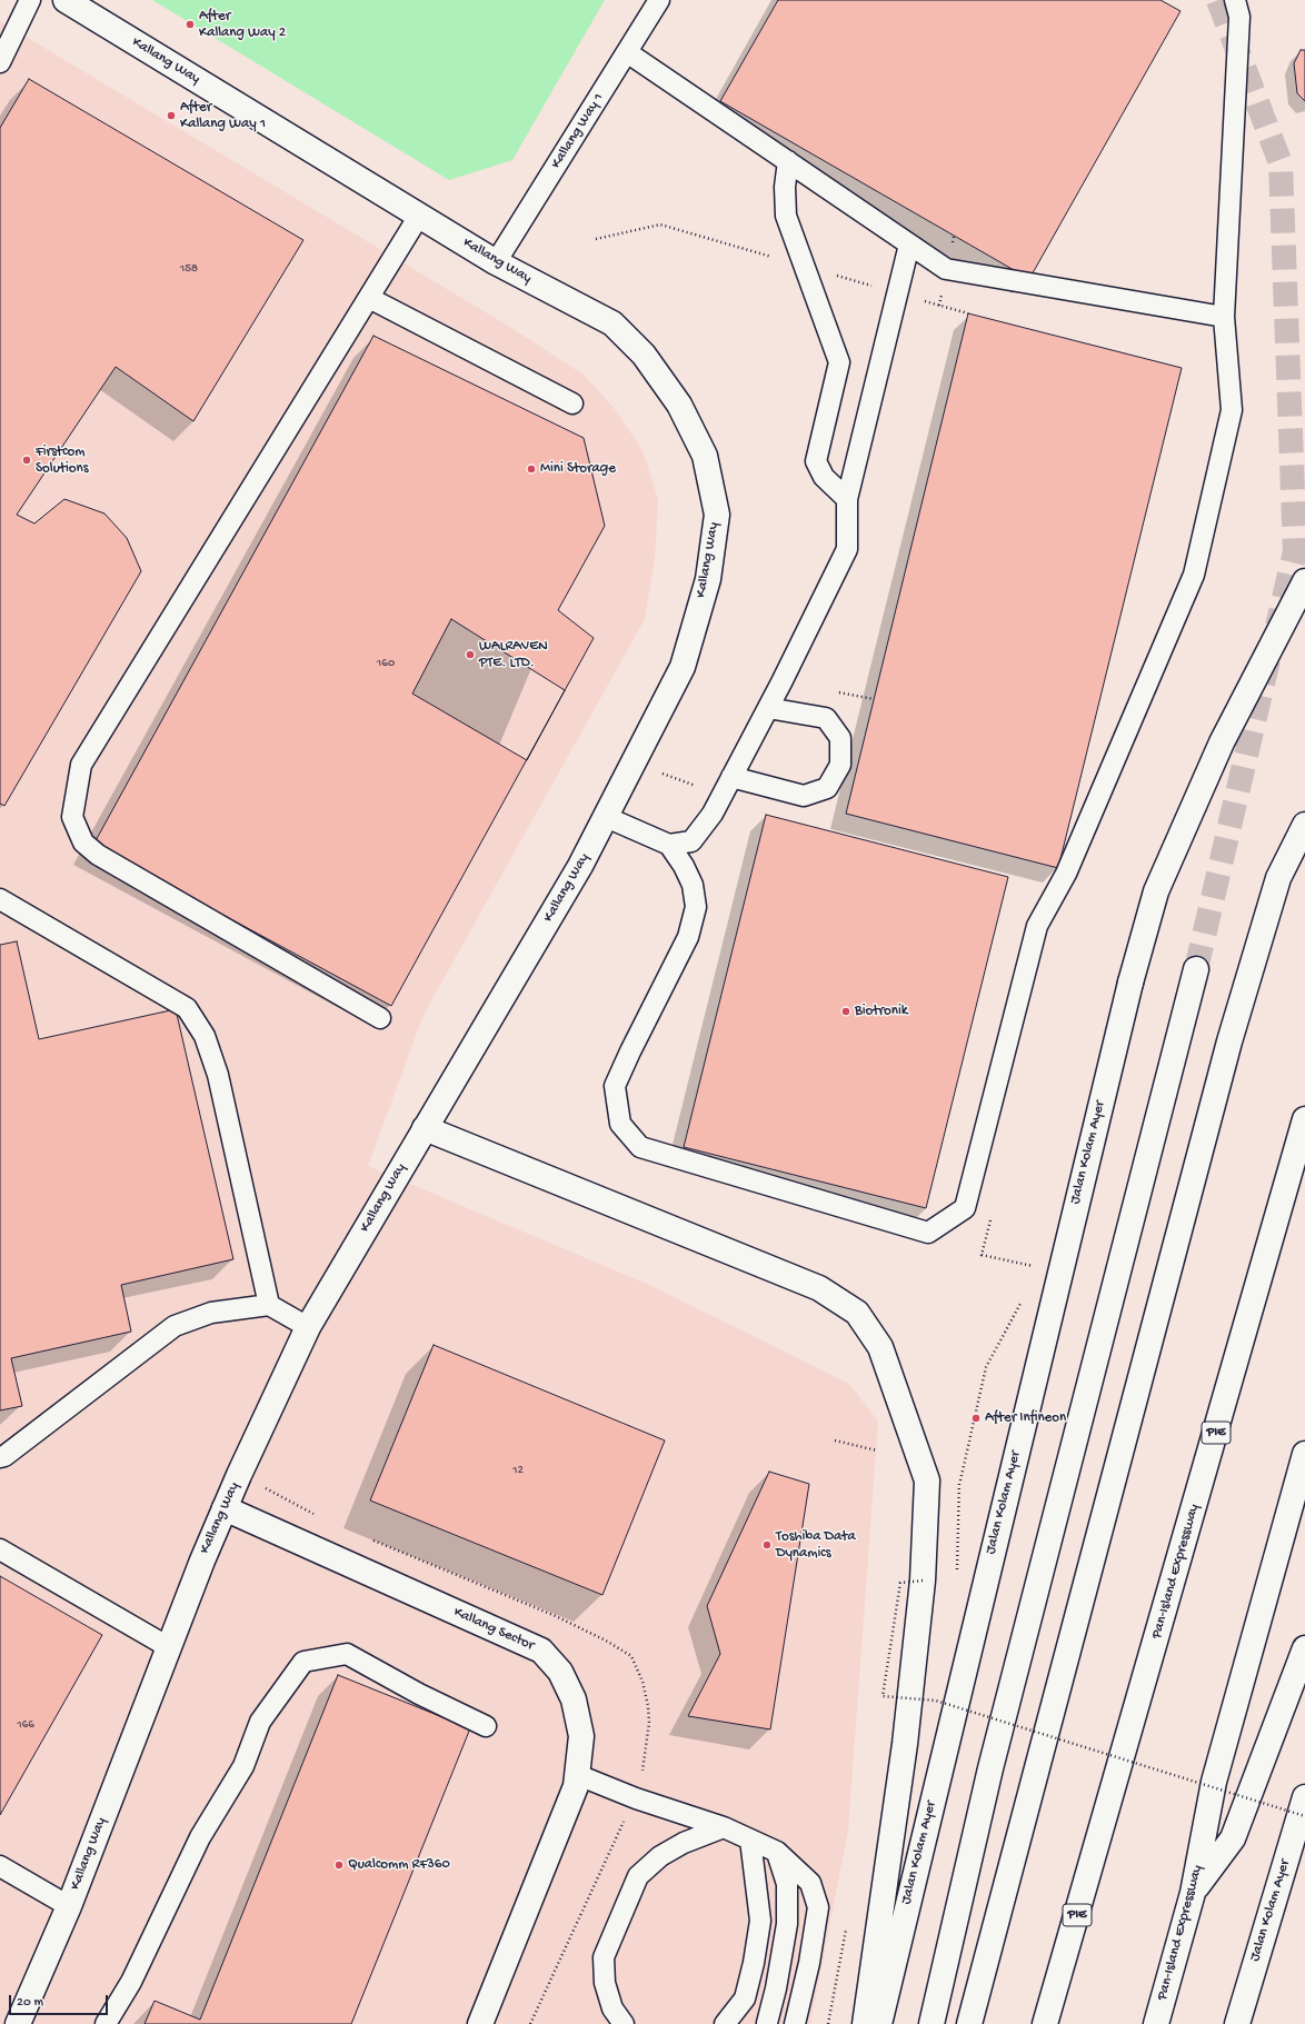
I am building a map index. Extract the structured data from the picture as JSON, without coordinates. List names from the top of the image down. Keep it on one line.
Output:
{"streets":{"main road":["Kallang Way","Jalan Kolam Ayer","PIE","Pan-Island Expressway","Kallang Sector"],"lane":["Kallang Way 1"]},"crossings":[["Kallang Way","Kallang Way 1"],["Kallang Way","Kallang Sector"]],"places":["After Kallang Way 2","After Kallang Way 1","Firstcom Solutions","Mini Storage","WALRAVEN PTE. LTD.","Biotronik","After Infineon","Toshiba Data Dynamics","Qualcomm RF360"],"house_numbers":["158","160","12","166"],"scale_bar":"20 m"}
